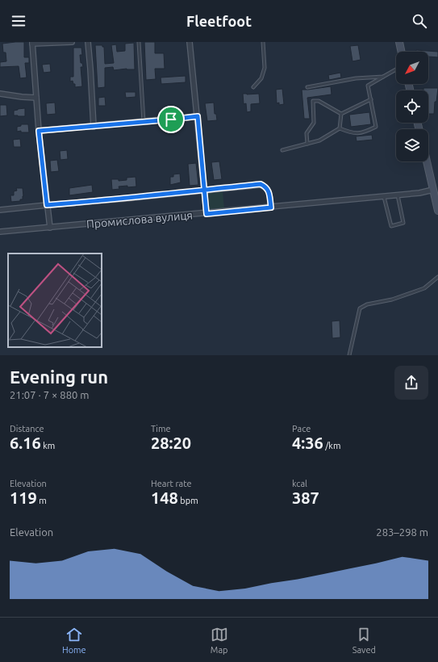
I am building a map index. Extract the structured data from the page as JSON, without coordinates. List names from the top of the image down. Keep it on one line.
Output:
{"streets":{"street":["Промислова вулиця"]},"north":"bottom left","page":{"header":"Fleetfoot","heading":["Evening run","21:07 · 7 × 880 m"],"stats":[["Distance","6.16 km"],["Time","28:20"],["Pace","4:36 /km"],["Elevation","119 m"],["Heart rate","148 bpm"],["kcal","387"]],"chart":["Elevation","283–298 m"],"tabs":["Home","Map","Saved"]}}
